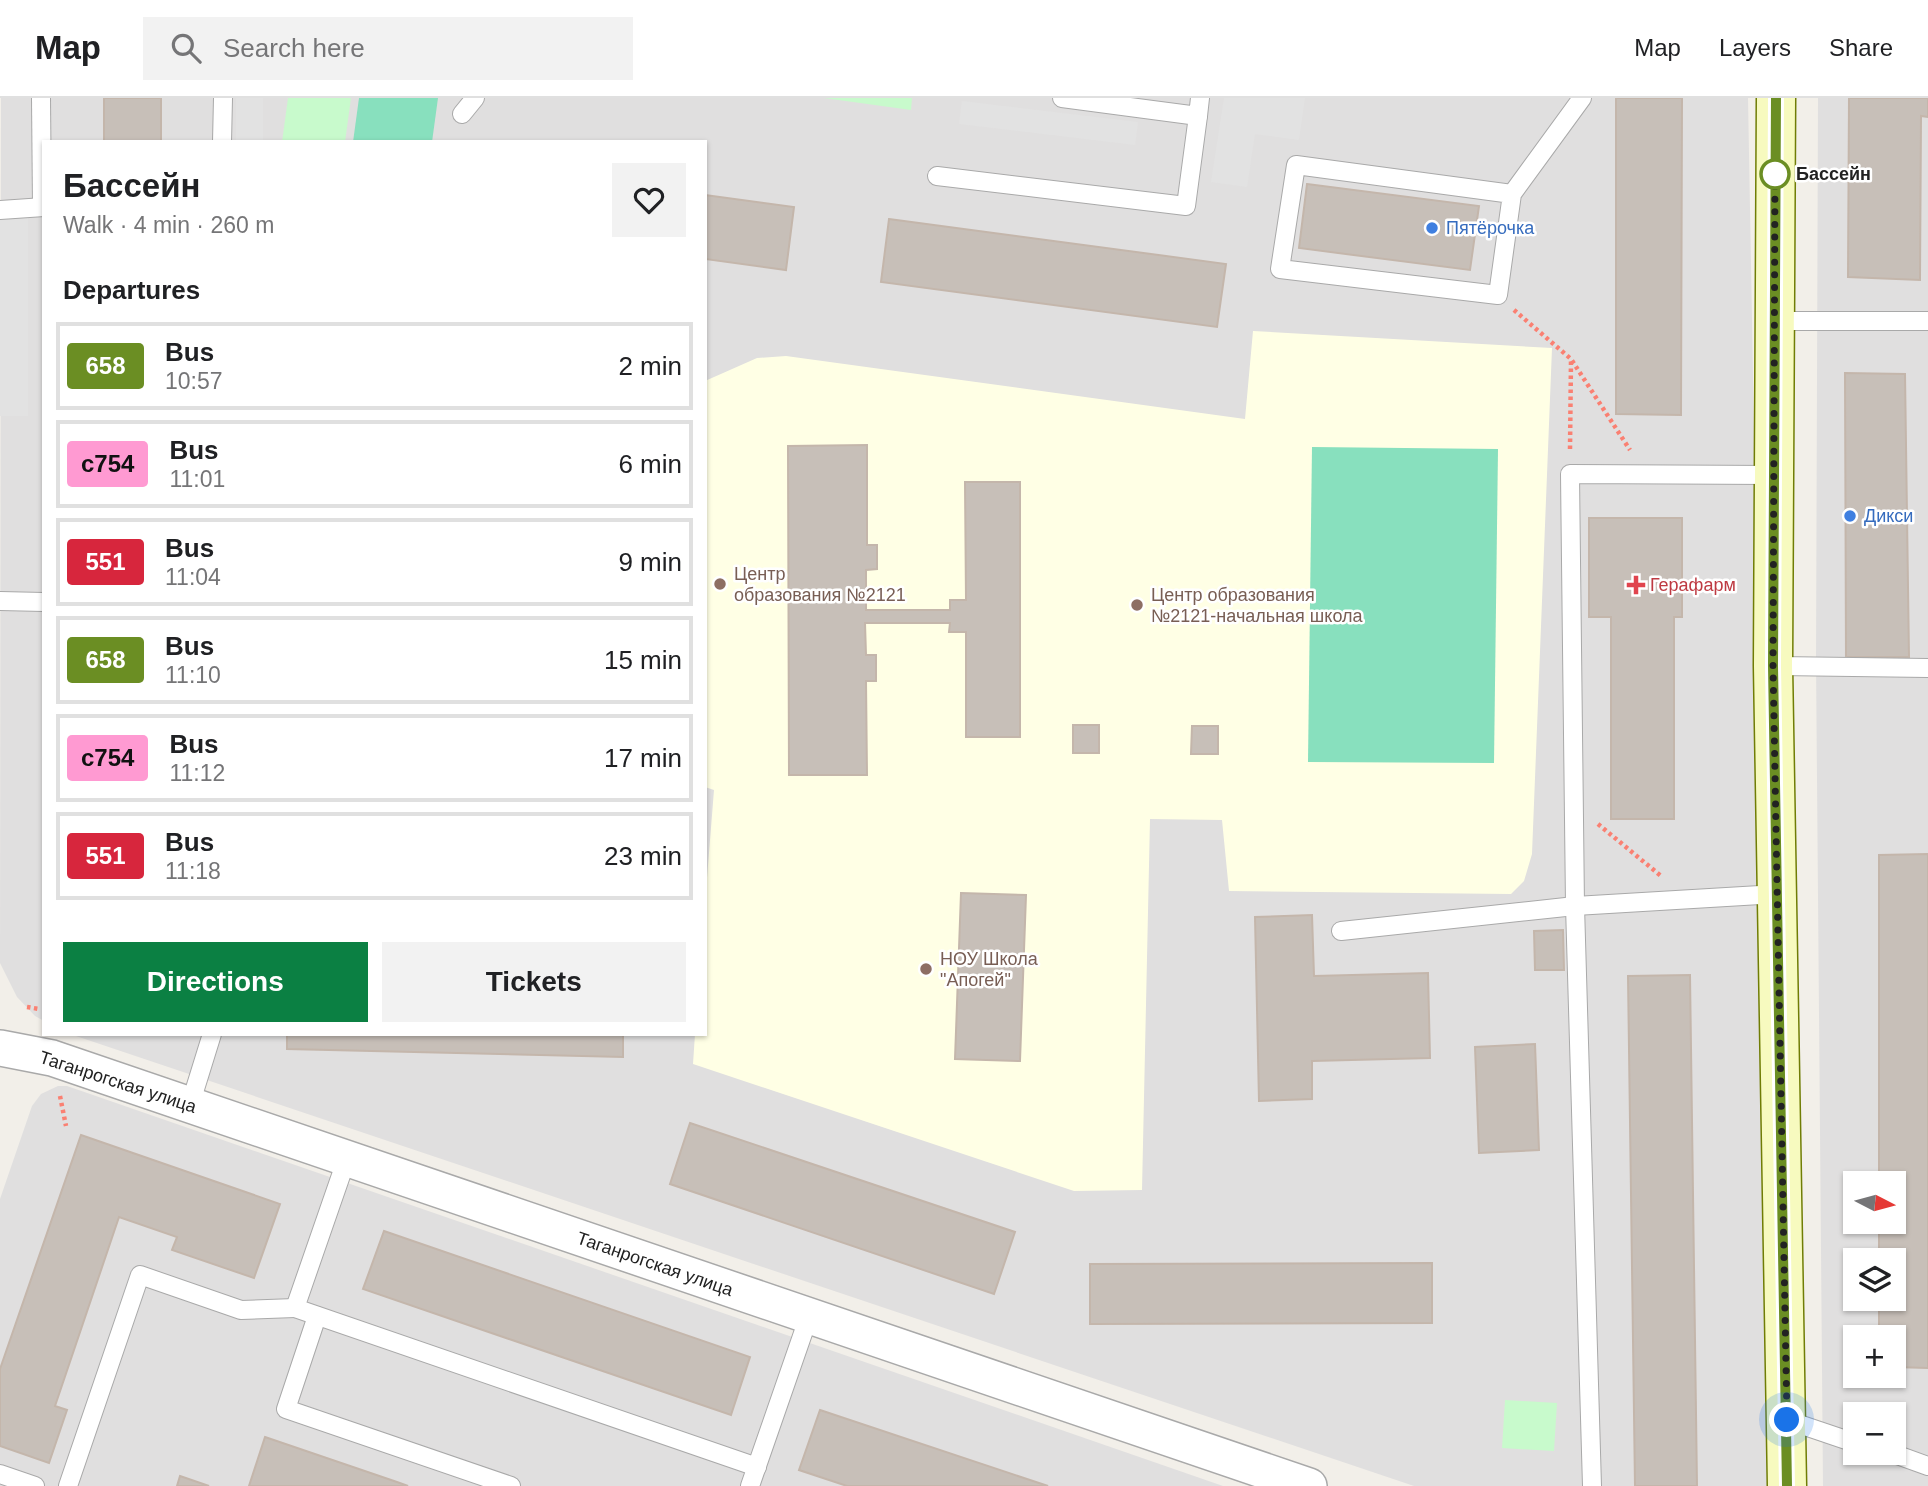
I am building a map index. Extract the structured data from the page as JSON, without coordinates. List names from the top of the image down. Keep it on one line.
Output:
{"streets":{"street":["Таганрогская улица"]},"places":{"other":["Бассейн","Пятёрочка","Дикси","Центр образования №2121","Центр образования №2121-начальная школа","НОУ Школа \"Апогей\""],"health":["Герафарм"]},"lines":["bus line 658"],"north":"right","page":{"header":"Map","search":"Search here","nav":["Map","Layers","Share"],"heading":[["Бассейн","Walk · 4 min · 260 m"],"Departures"],"list":[{"mark":"658","name":"Bus","note":"10:57","value":"2 min"},{"mark":"с754","name":"Bus","note":"11:01","value":"6 min"},{"mark":"551","name":"Bus","note":"11:04","value":"9 min"},{"mark":"658","name":"Bus","note":"11:10","value":"15 min"},{"mark":"с754","name":"Bus","note":"11:12","value":"17 min"},{"mark":"551","name":"Bus","note":"11:18","value":"23 min"}],"buttons":["Directions","Tickets"],"map_buttons":["+","−"]}}
